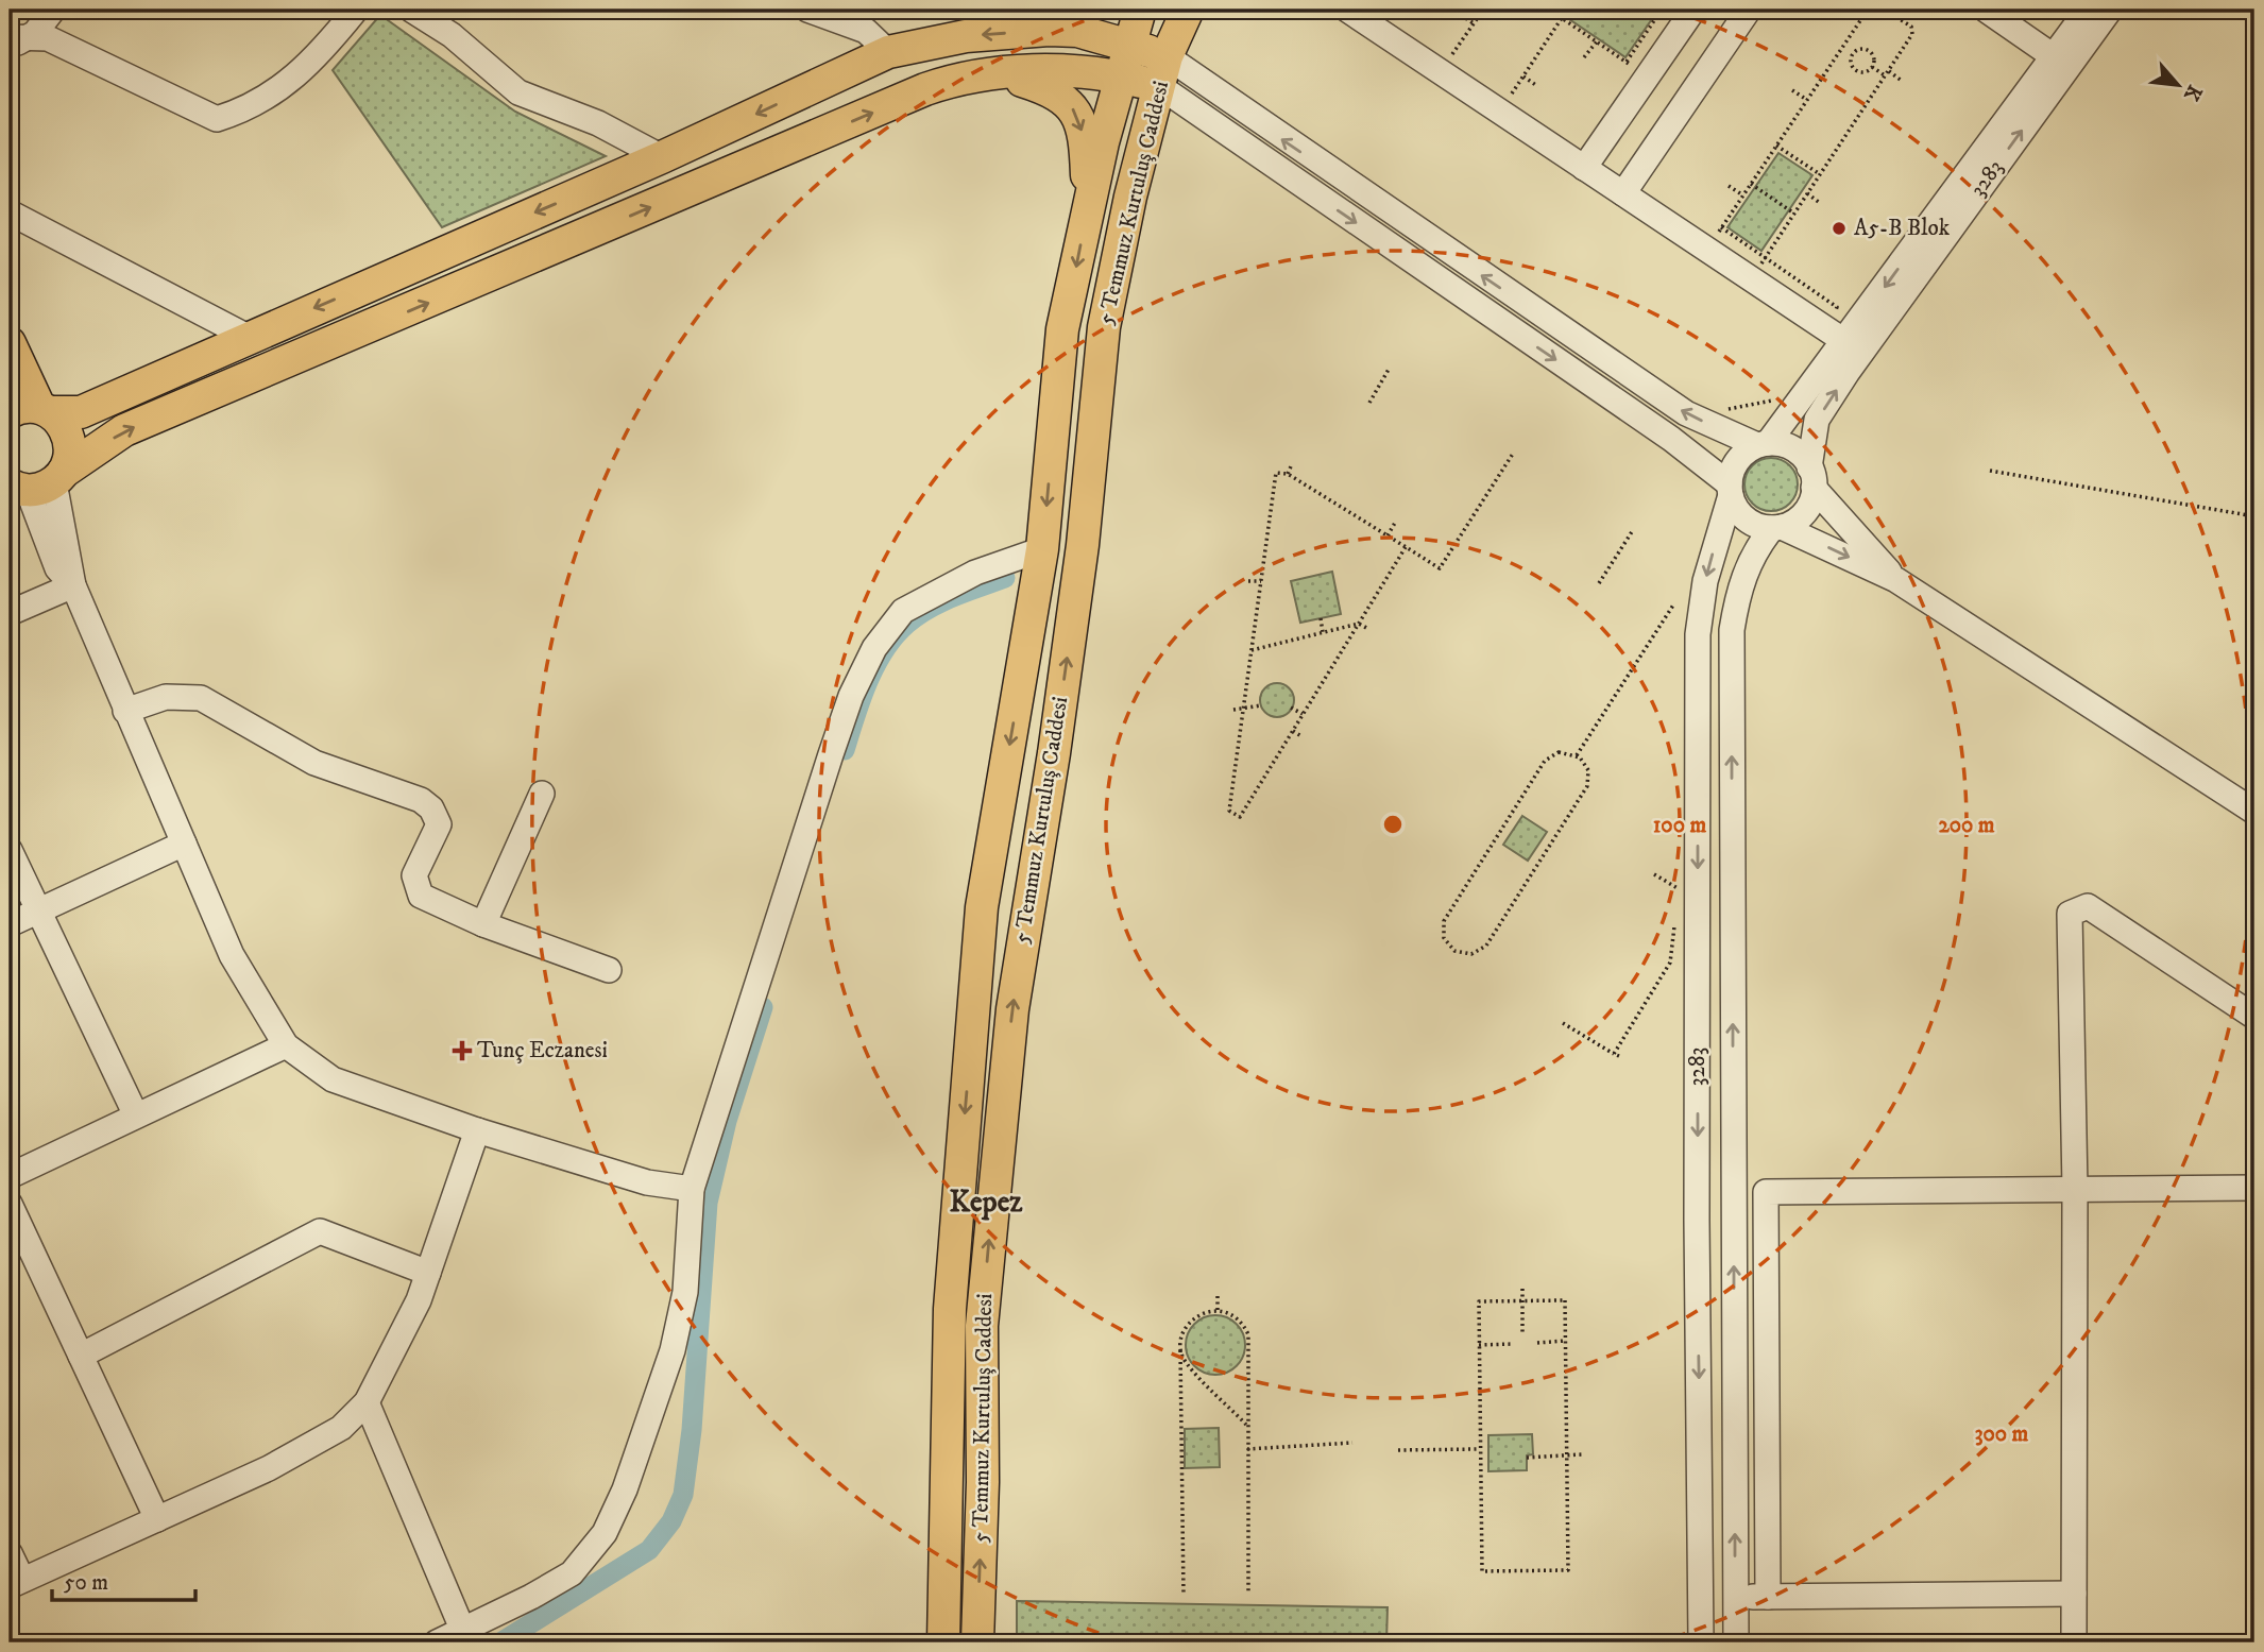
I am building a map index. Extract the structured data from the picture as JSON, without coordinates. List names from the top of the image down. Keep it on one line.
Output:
{"streets":{"main road":["5 Temmuz Kurtuluş Caddesi"],"street":["3283"]},"districts":["Kepez"],"places":{"other":["A5-B Blok"],"health":["Tunç Eczanesi"]},"scale_bar":"50 m","north":"bottom right","rings":["100 m","200 m","300 m"]}
